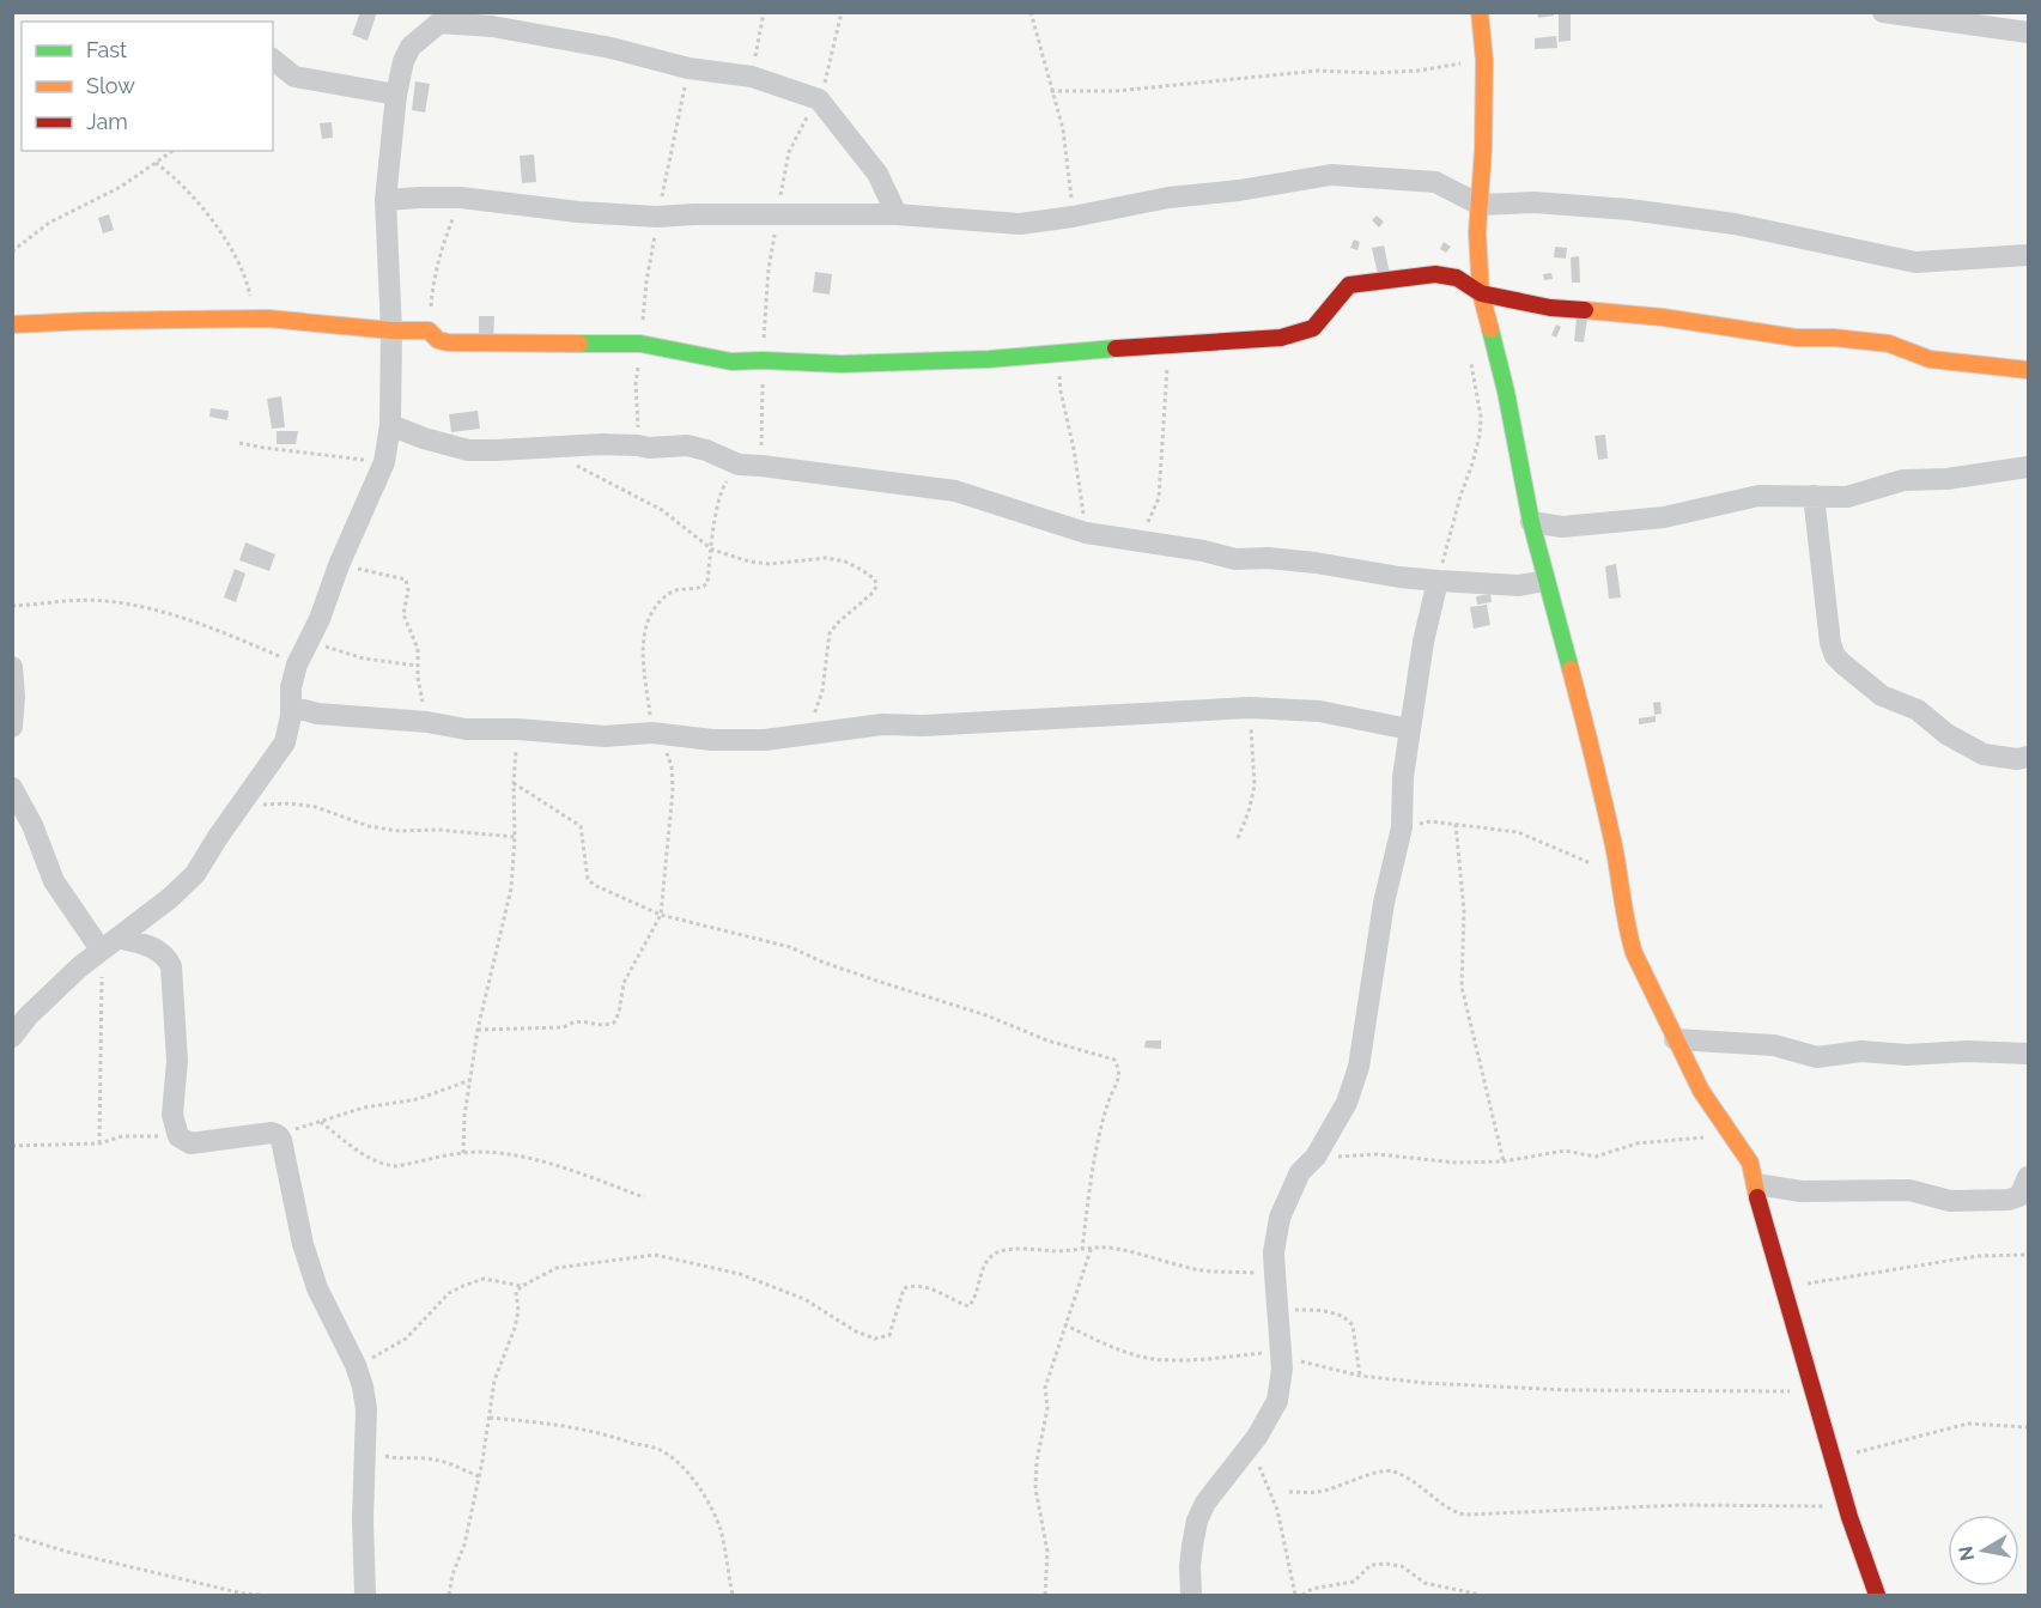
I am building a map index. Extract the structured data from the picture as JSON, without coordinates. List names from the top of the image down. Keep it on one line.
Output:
{"legend":["Fast","Slow","Jam"],"north":"left"}
